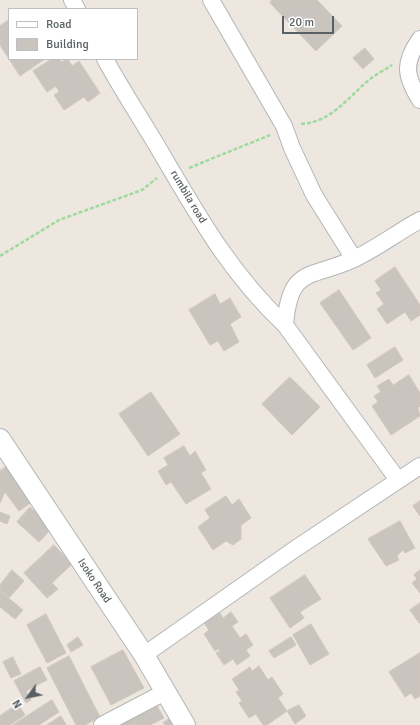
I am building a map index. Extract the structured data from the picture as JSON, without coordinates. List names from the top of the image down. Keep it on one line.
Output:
{"streets":{"street":["rumbila road","Isoko Road"]},"legend":["Road","Building"],"scale_bar":"20 m","north":"bottom left"}
